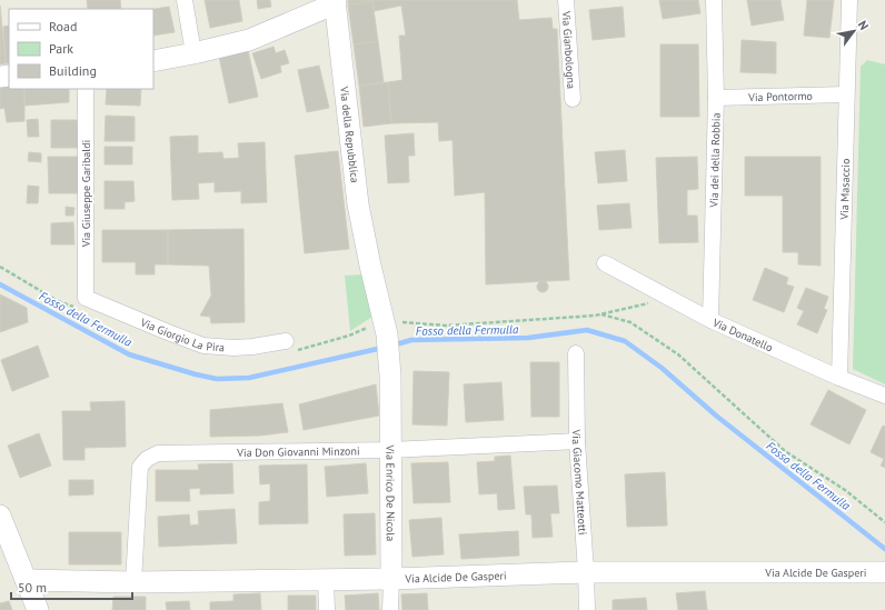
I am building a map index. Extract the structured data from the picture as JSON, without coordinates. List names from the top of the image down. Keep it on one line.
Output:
{"streets":{"street":["Via Gianbologna","Via Pontormo","Via della Repubblica","Via dei della Robbia","Via Masaccio","Via Giuseppe Garibaldi","Via Giorgio La Pira","Via Donatello","Via Don Giovanni Minzoni","Via Giacomo Matteotti","Via Enrico De Nicola","Via Alcide De Gasperi"]},"crossings":[["Via Pontormo","Via dei della Robbia"],["Via Pontormo","Via Masaccio"],["Via della Repubblica","Via Enrico De Nicola"],["Via dei della Robbia","Via Donatello"],["Via Masaccio","Via Donatello"],["Via Giuseppe Garibaldi","Via Giorgio La Pira"],["Via Don Giovanni Minzoni","Via Giacomo Matteotti"],["Via Don Giovanni Minzoni","Via Enrico De Nicola"],["Via Don Giovanni Minzoni","Via Alcide De Gasperi"],["Via Giacomo Matteotti","Via Alcide De Gasperi"],["Via Enrico De Nicola","Via Alcide De Gasperi"]],"water":["Fosso della Fermulla"],"legend":["Road","Park","Building"],"scale_bar":"50 m","north":"top right"}
